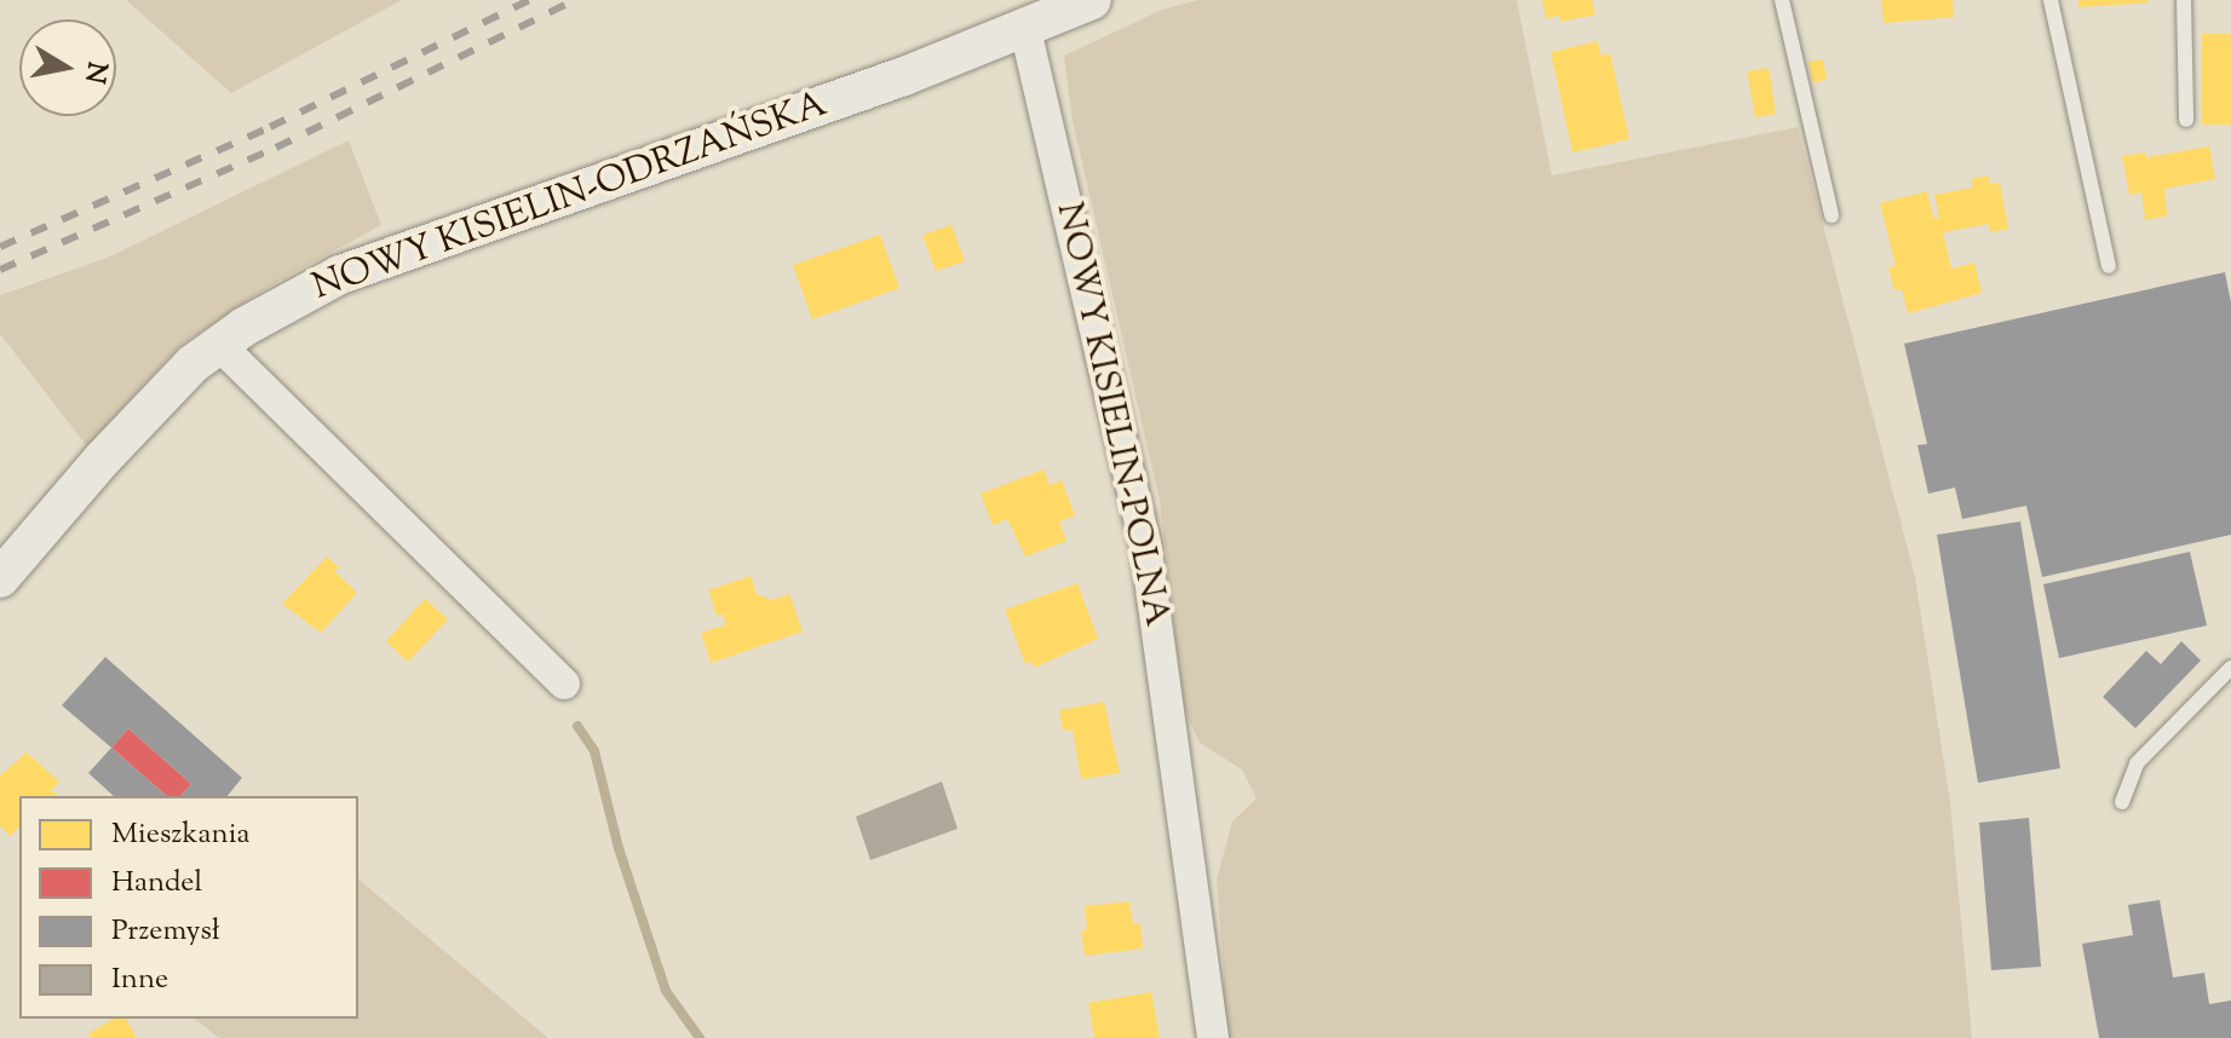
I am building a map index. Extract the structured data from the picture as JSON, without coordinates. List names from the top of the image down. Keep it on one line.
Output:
{"streets":{"street":["NOWY KISIELIN-ODRZAŃSKA","NOWY KISIELIN-POLNA"]},"crossings":[["NOWY KISIELIN-ODRZAŃSKA","NOWY KISIELIN-POLNA"]],"legend":["Mieszkania","Handel","Przemysł","Inne"],"north":"right"}
